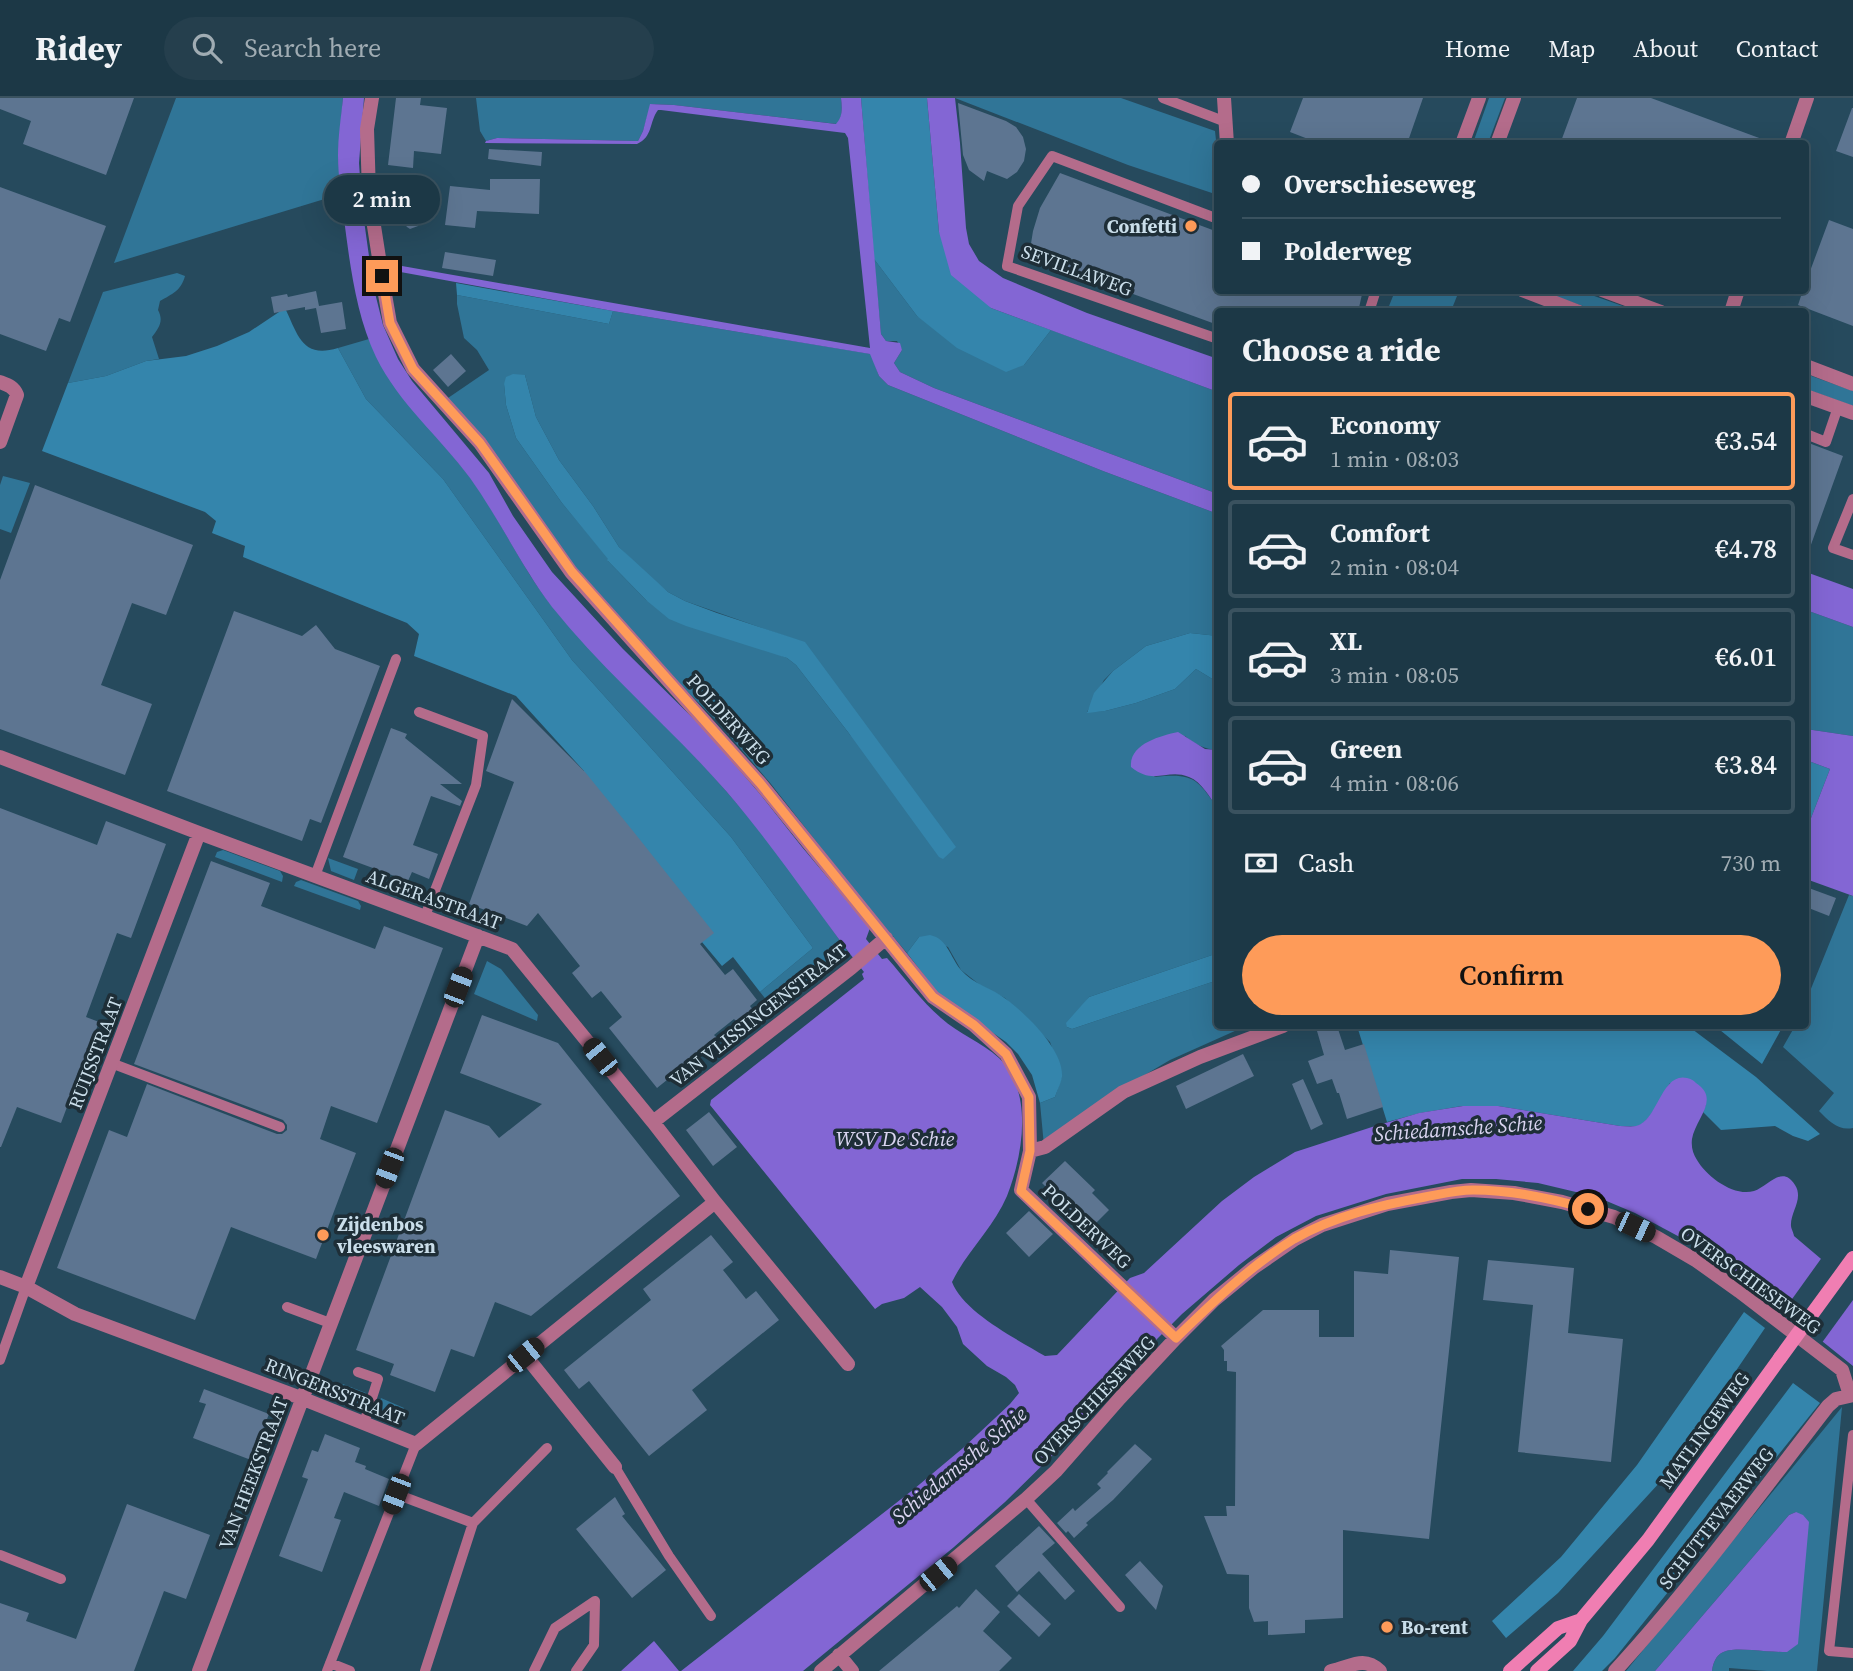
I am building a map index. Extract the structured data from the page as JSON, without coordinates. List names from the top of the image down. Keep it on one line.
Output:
{"streets":{"main road":["MATLINGEWEG"],"street":["POLDERWEG","ALGERASTRAAT","VAN VLISSINGENSTRAAT","RUIJSSTRAAT","OVERSCHIESEWEG","RINGERSSTRAAT","VAN HEEKSTRAAT","SCHUTTEVAERWEG"],"lane":["SEVILLAWEG"]},"crossings":[["POLDERWEG","VAN VLISSINGENSTRAAT"],["POLDERWEG","OVERSCHIESEWEG"],["ALGERASTRAAT","VAN VLISSINGENSTRAAT"],["ALGERASTRAAT","RUIJSSTRAAT"],["ALGERASTRAAT","RINGERSSTRAAT"],["ALGERASTRAAT","VAN HEEKSTRAAT"],["RUIJSSTRAAT","RINGERSSTRAAT"],["OVERSCHIESEWEG","SCHUTTEVAERWEG"],["RINGERSSTRAAT","VAN HEEKSTRAAT"]],"water":["Schiedamsche Schie","WSV De Schie"],"places":["Confetti","Zijdenbos vleeswaren","Bo-rent"],"page":{"header":"Ridey","search":"Search here","nav":["Home","Map","About","Contact"],"banner":["Overschieseweg","Polderweg"],"bubble":"2 min","heading":"Choose a ride","list":[{"name":"Economy","note":"1 min · 08:03","value":"€3.54"},{"name":"Comfort","note":"2 min · 08:04","value":"€4.78"},{"name":"XL","note":"3 min · 08:05","value":"€6.01"},{"name":"Green","note":"4 min · 08:06","value":"€3.84"}],"pay":["Cash","730 m"],"buttons":"Confirm"}}
